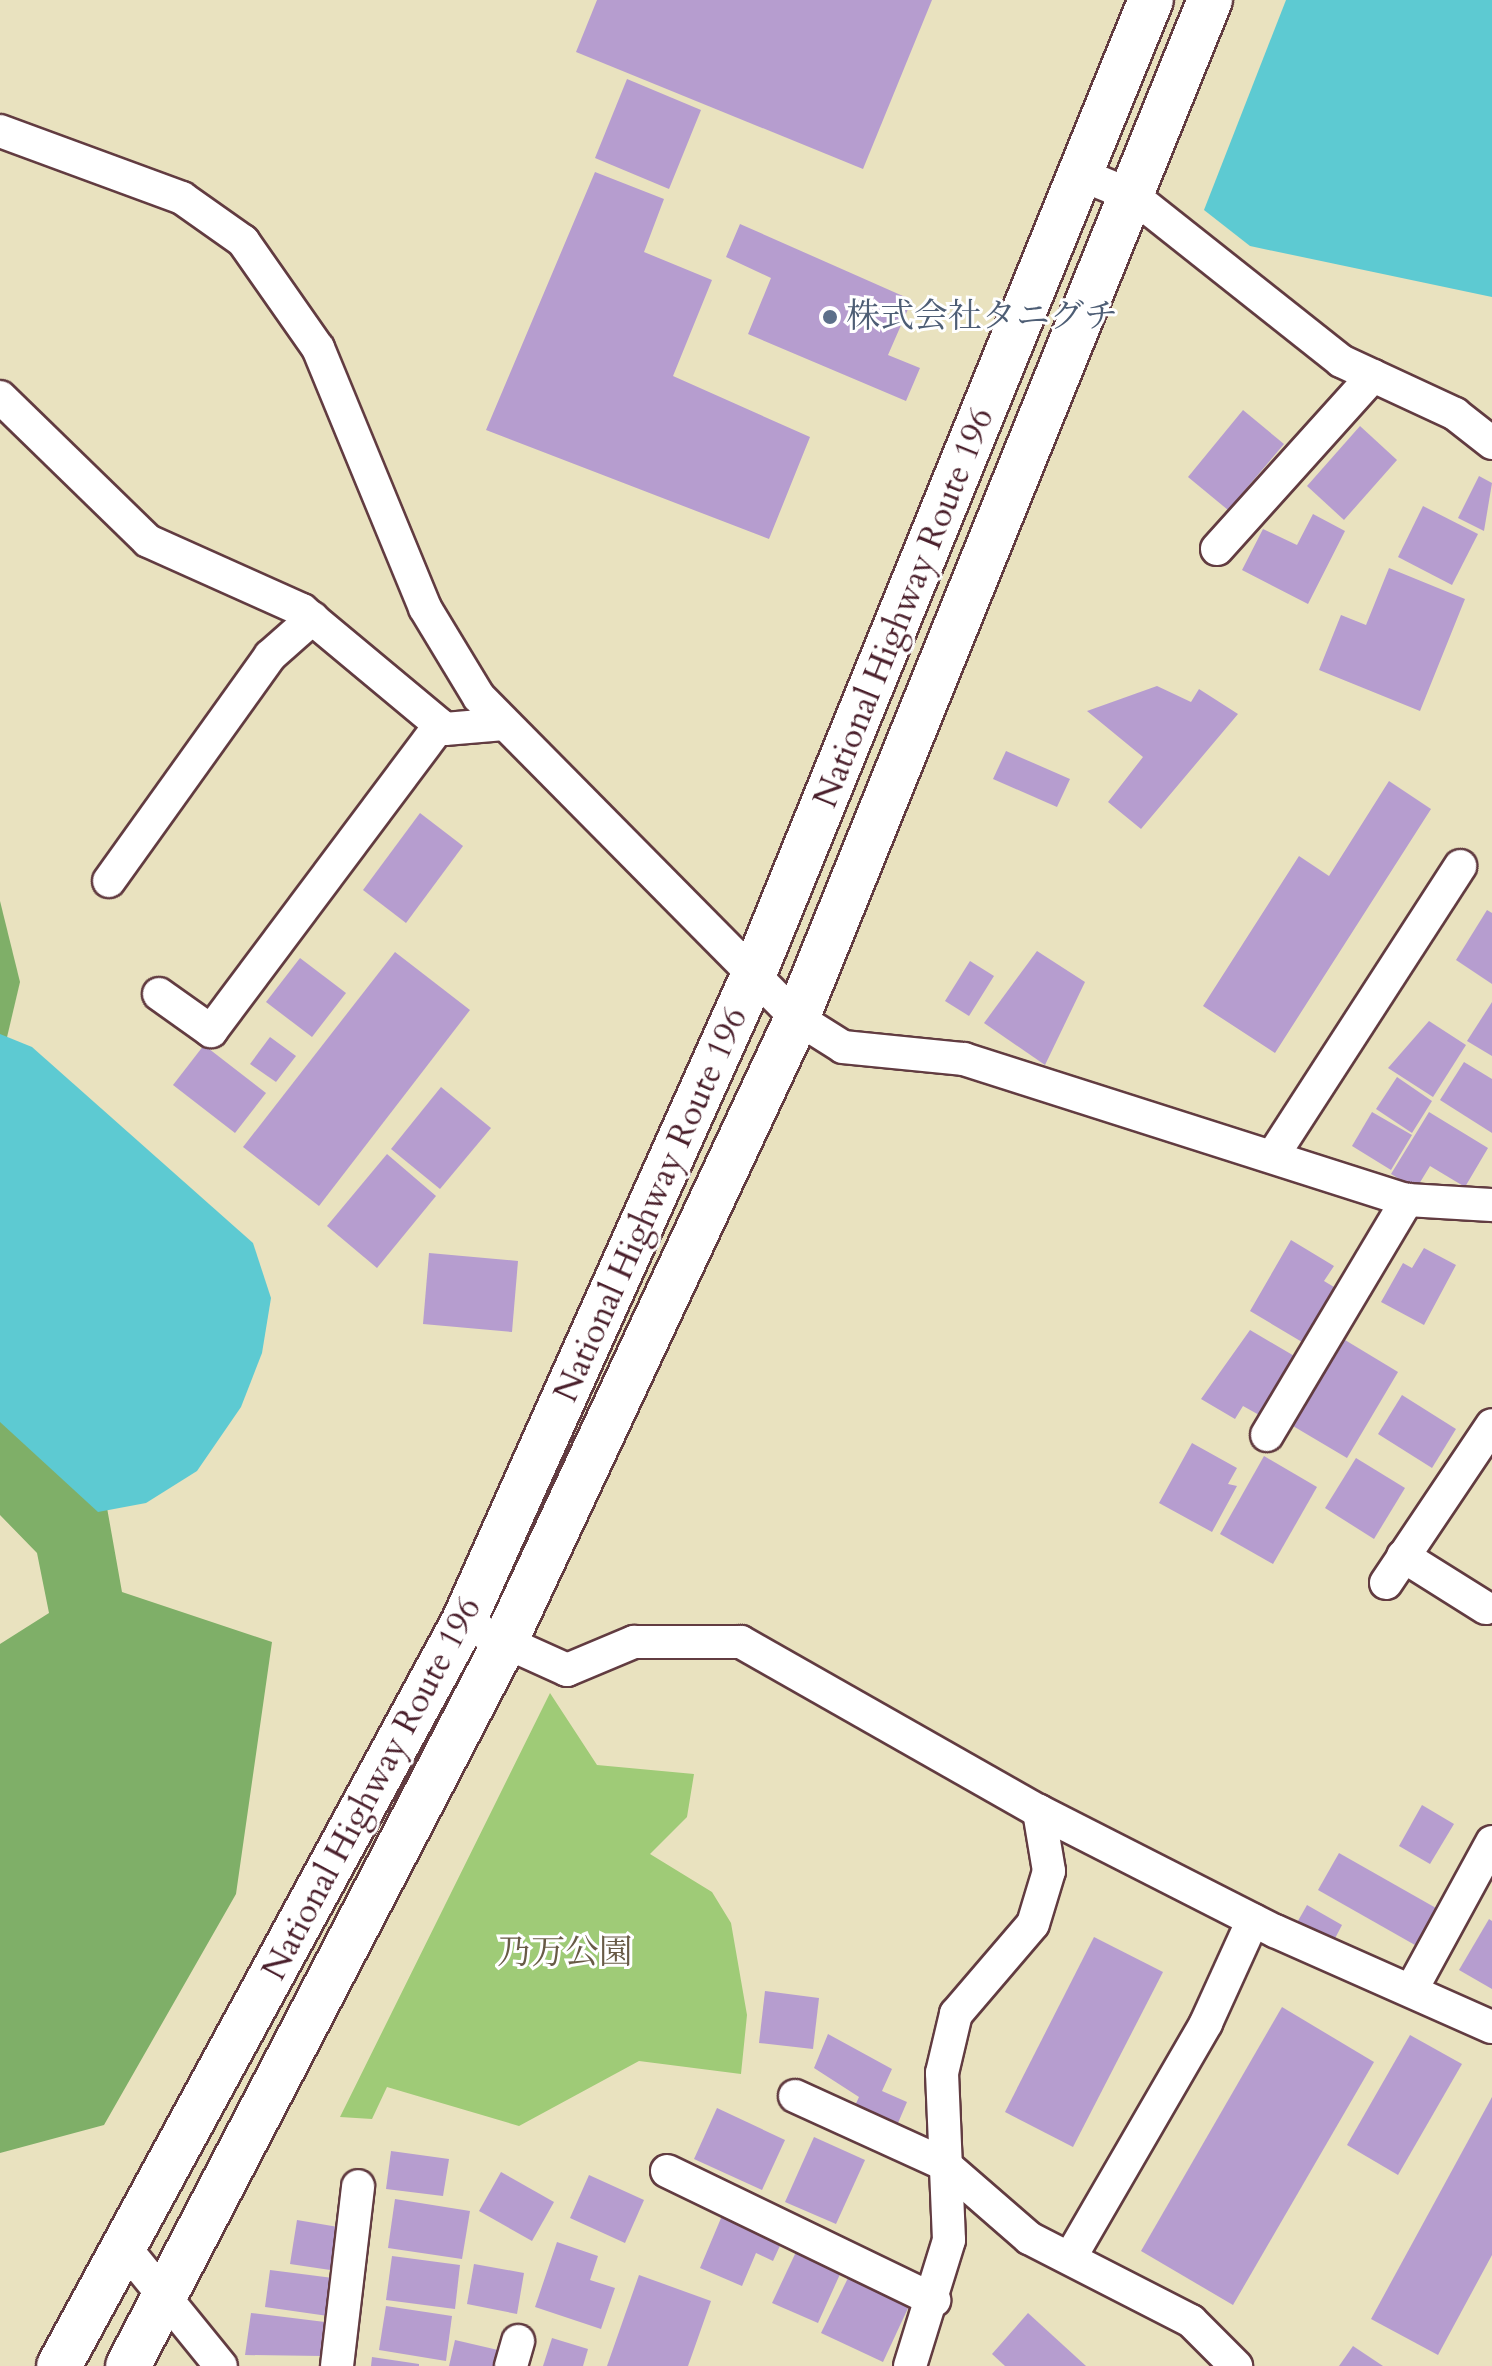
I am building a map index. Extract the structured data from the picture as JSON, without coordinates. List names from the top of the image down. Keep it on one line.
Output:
{"streets":{"highway":["National Highway Route 196"]},"parks":["乃万公園"],"places":["株式会社タニグチ"]}
